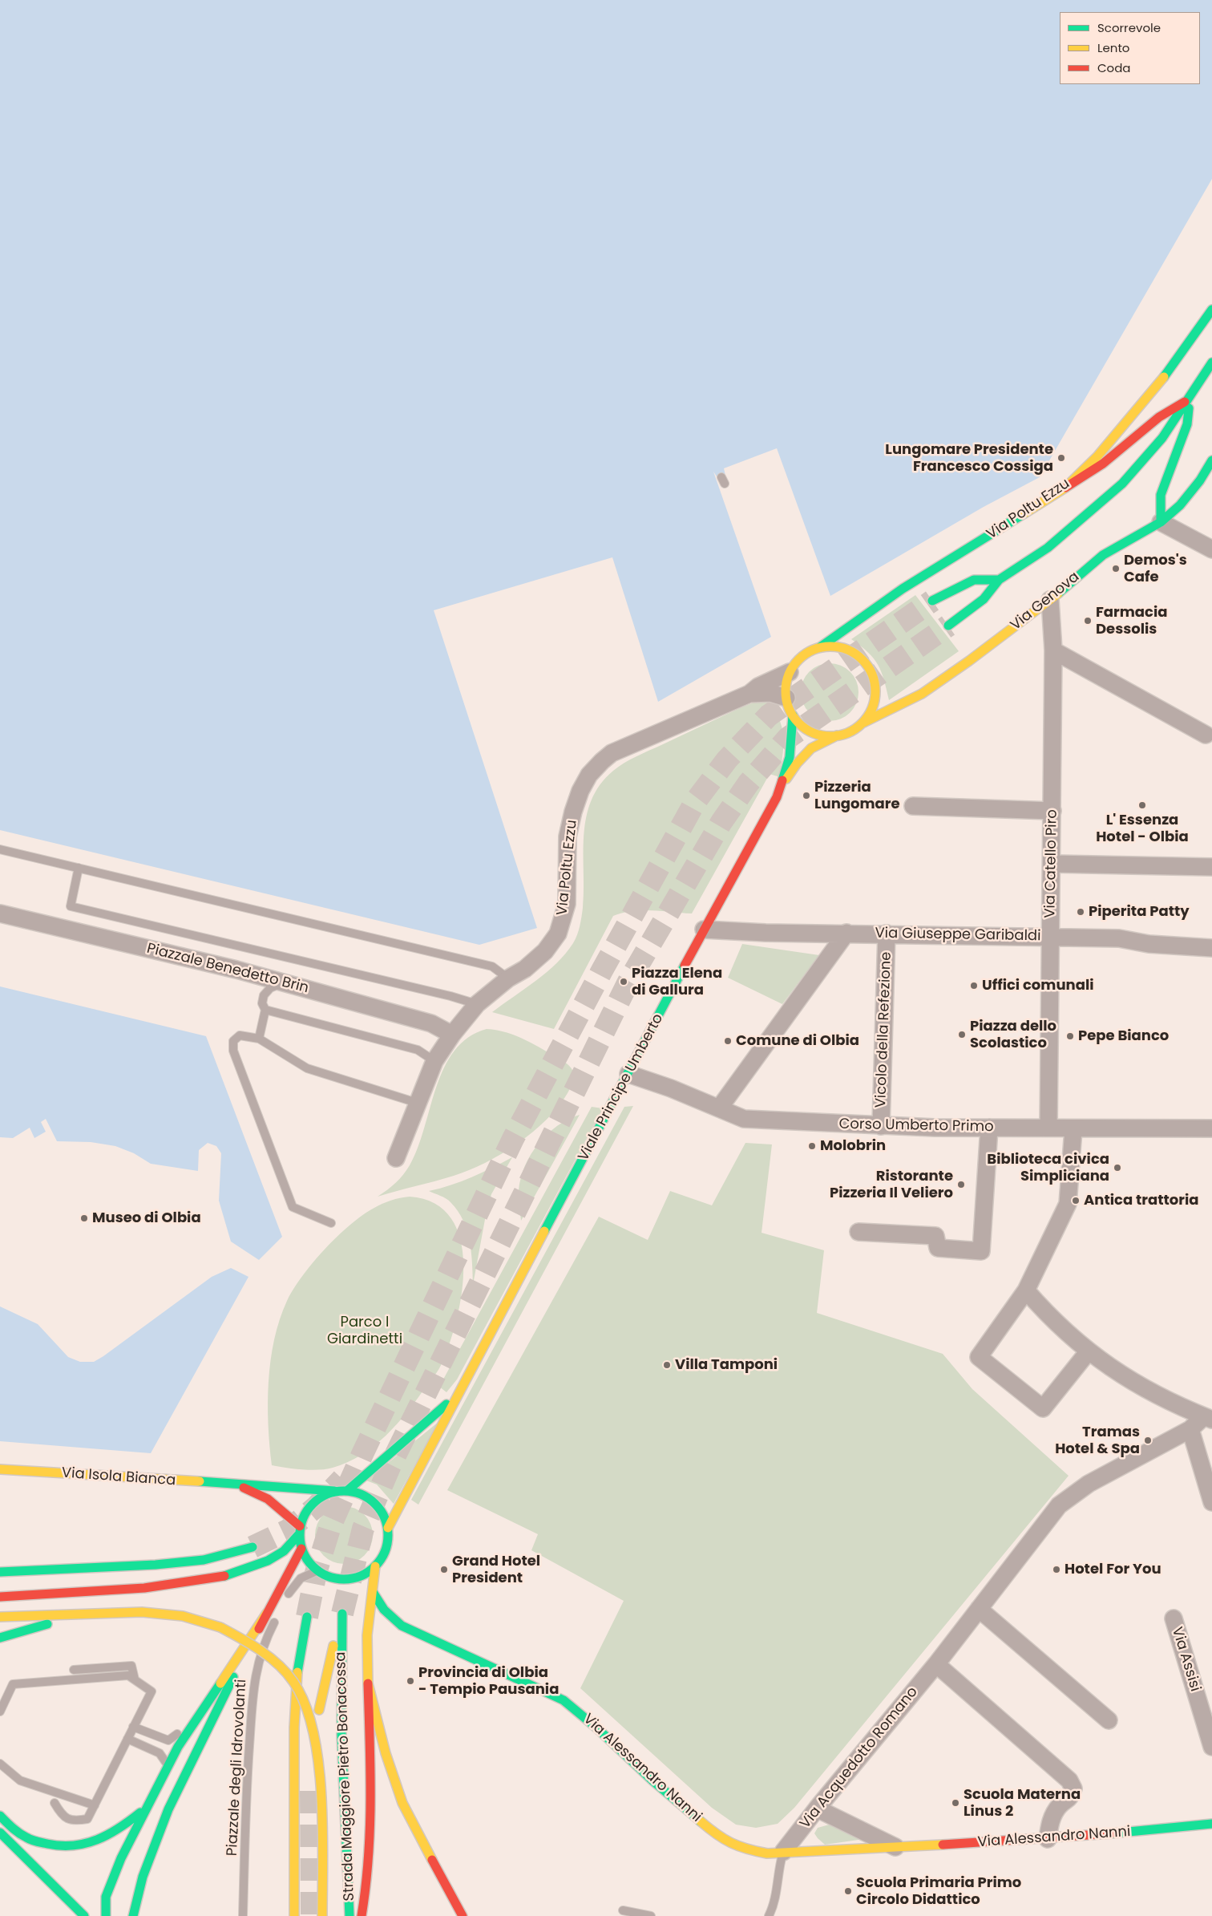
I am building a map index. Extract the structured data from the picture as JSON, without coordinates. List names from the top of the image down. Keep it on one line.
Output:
{"streets":{"street":["Via Poltu Ezzu","Via Genova","Via Catello Piro","Via Giuseppe Garibaldi","Piazzale Benedetto Brin","Vicolo della Refezione","Viale Principe Umberto","Corso Umberto Primo","Via Isola Bianca","Via Assisi","Via Acquedotto Romano","Via Alessandro Nanni","Strada Maggiore Pietro Bonacossa"],"lane":["Piazzale degli Idrovolanti"]},"crossings":[["Via Poltu Ezzu","Via Genova"],["Via Poltu Ezzu","Piazzale Benedetto Brin"],["Via Poltu Ezzu","Viale Principe Umberto"],["Via Genova","Via Catello Piro"],["Via Genova","Viale Principe Umberto"],["Via Catello Piro","Via Giuseppe Garibaldi"],["Via Catello Piro","Corso Umberto Primo"],["Via Giuseppe Garibaldi","Vicolo della Refezione"],["Via Giuseppe Garibaldi","Viale Principe Umberto"],["Vicolo della Refezione","Corso Umberto Primo"],["Viale Principe Umberto","Corso Umberto Primo"],["Viale Principe Umberto","Via Isola Bianca"],["Via Acquedotto Romano","Via Alessandro Nanni"]],"parks":["Parco I Giardinetti"],"places":["Lungomare Presidente Francesco Cossiga","Demos's Cafe","Farmacia Dessolis","Pizzeria Lungomare","L' Essenza Hotel - Olbia","Piperita Patty","Piazza Elena di Gallura","Uffici comunali","Piazza dello Scolastico","Pepe Bianco","Comune di Olbia","Molobrin","Biblioteca civica Simpliciana","Ristorante Pizzeria Il Veliero","Antica trattoria","Museo di Olbia","Villa Tamponi","Tramas Hotel & Spa","Grand Hotel President","Hotel For You","Provincia di Olbia - Tempio Pausania","Scuola Materna Linus 2","Scuola Primaria Primo Circolo Didattico"],"legend":["Scorrevole","Lento","Coda"]}
